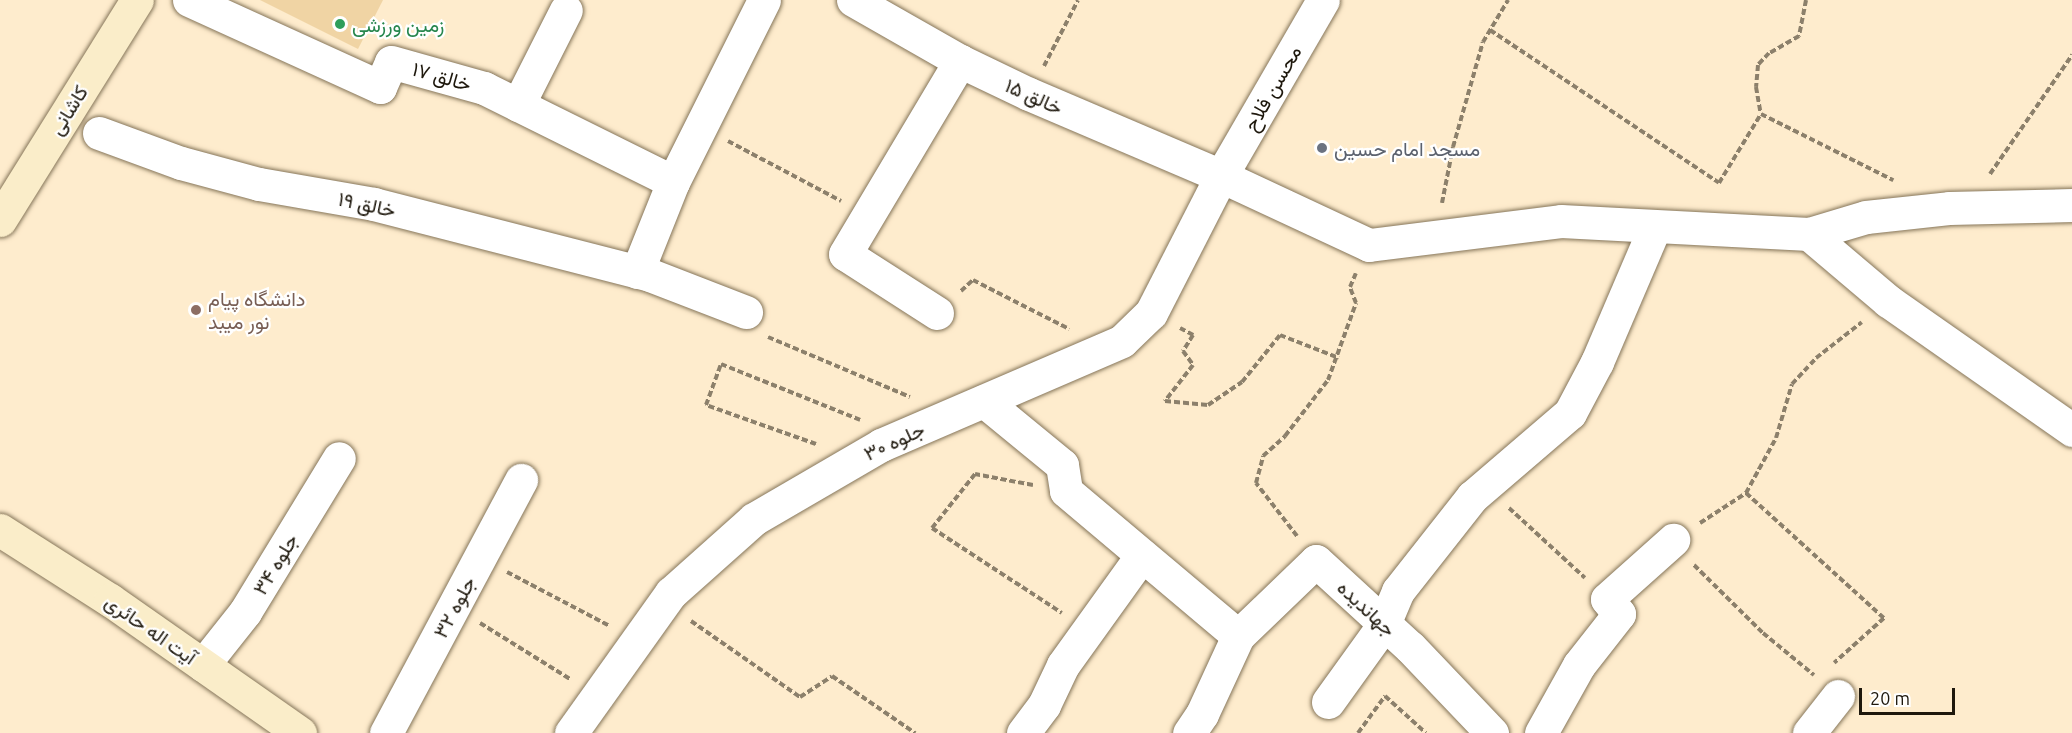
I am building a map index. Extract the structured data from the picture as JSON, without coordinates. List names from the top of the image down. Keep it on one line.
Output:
{"streets":{"street":["خالق ۱۷","محسن فلاح","خالق ۱۵","کاشانی","خالق ۱۹","جلوه ۳۰","جلوه ۳۴","جلوه ۳۲","جهاندیده","آیت اله حائری"]},"crossings":[["محسن فلاح","خالق ۱۵"],["محسن فلاح","جلوه ۳۰"],["خالق ۱۵","جلوه ۳۰"],["جلوه ۳۴","آیت اله حائری"]],"places":["زمین ورزشی","مسجد امام حسین","دانشگاه پیام نور میبد"],"scale_bar":"20 m"}
